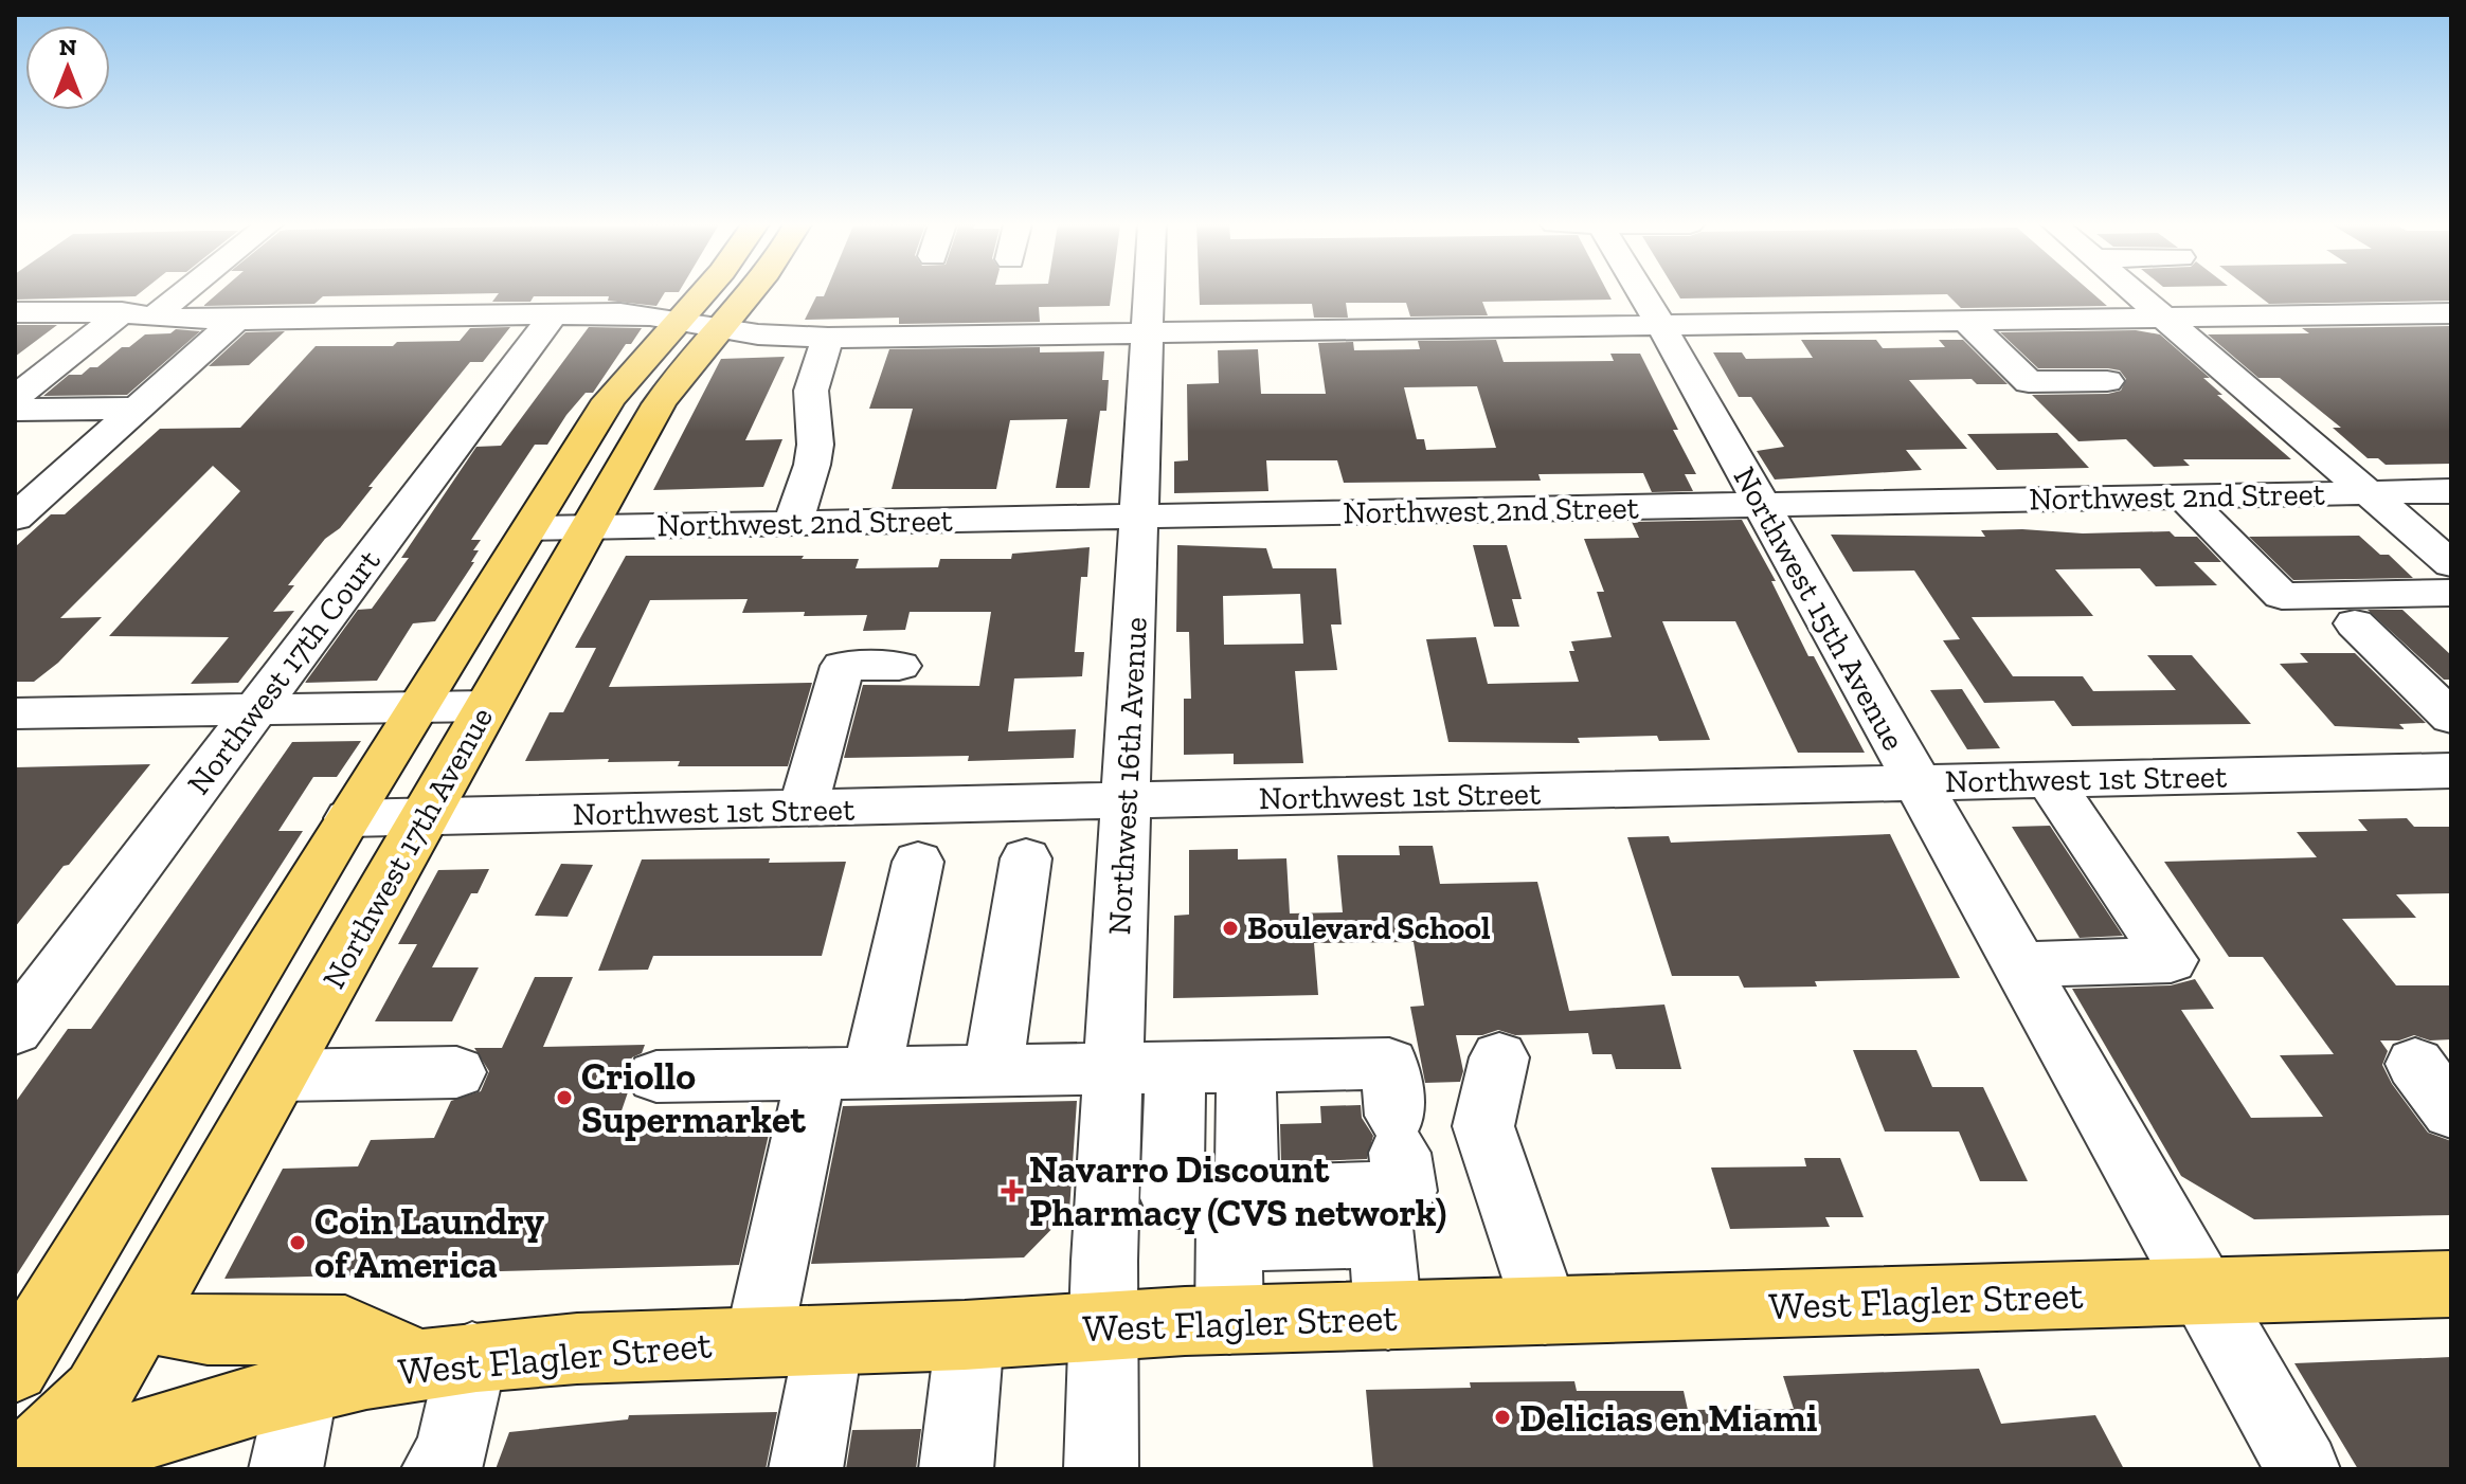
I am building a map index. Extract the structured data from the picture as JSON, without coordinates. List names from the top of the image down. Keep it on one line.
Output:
{"streets":{"main road":["Northwest 17th Avenue","West Flagler Street"],"street":["Northwest 2nd Street","Northwest 15th Avenue","Northwest 17th Court","Northwest 16th Avenue","Northwest 1st Street"]},"crossings":[["Northwest 2nd Street","Northwest 15th Avenue"],["Northwest 2nd Street","Northwest 16th Avenue"],["Northwest 2nd Street","Northwest 17th Avenue"],["Northwest 15th Avenue","Northwest 1st Street"],["Northwest 15th Avenue","West Flagler Street"],["Northwest 16th Avenue","Northwest 1st Street"],["Northwest 16th Avenue","West Flagler Street"],["Northwest 1st Street","Northwest 17th Avenue"]],"places":{"other":["Boulevard School","Criollo Supermarket","Coin Laundry of America","Delicias en Miami"],"health":["Navarro Discount Pharmacy (CVS network)"]},"north":"top"}
